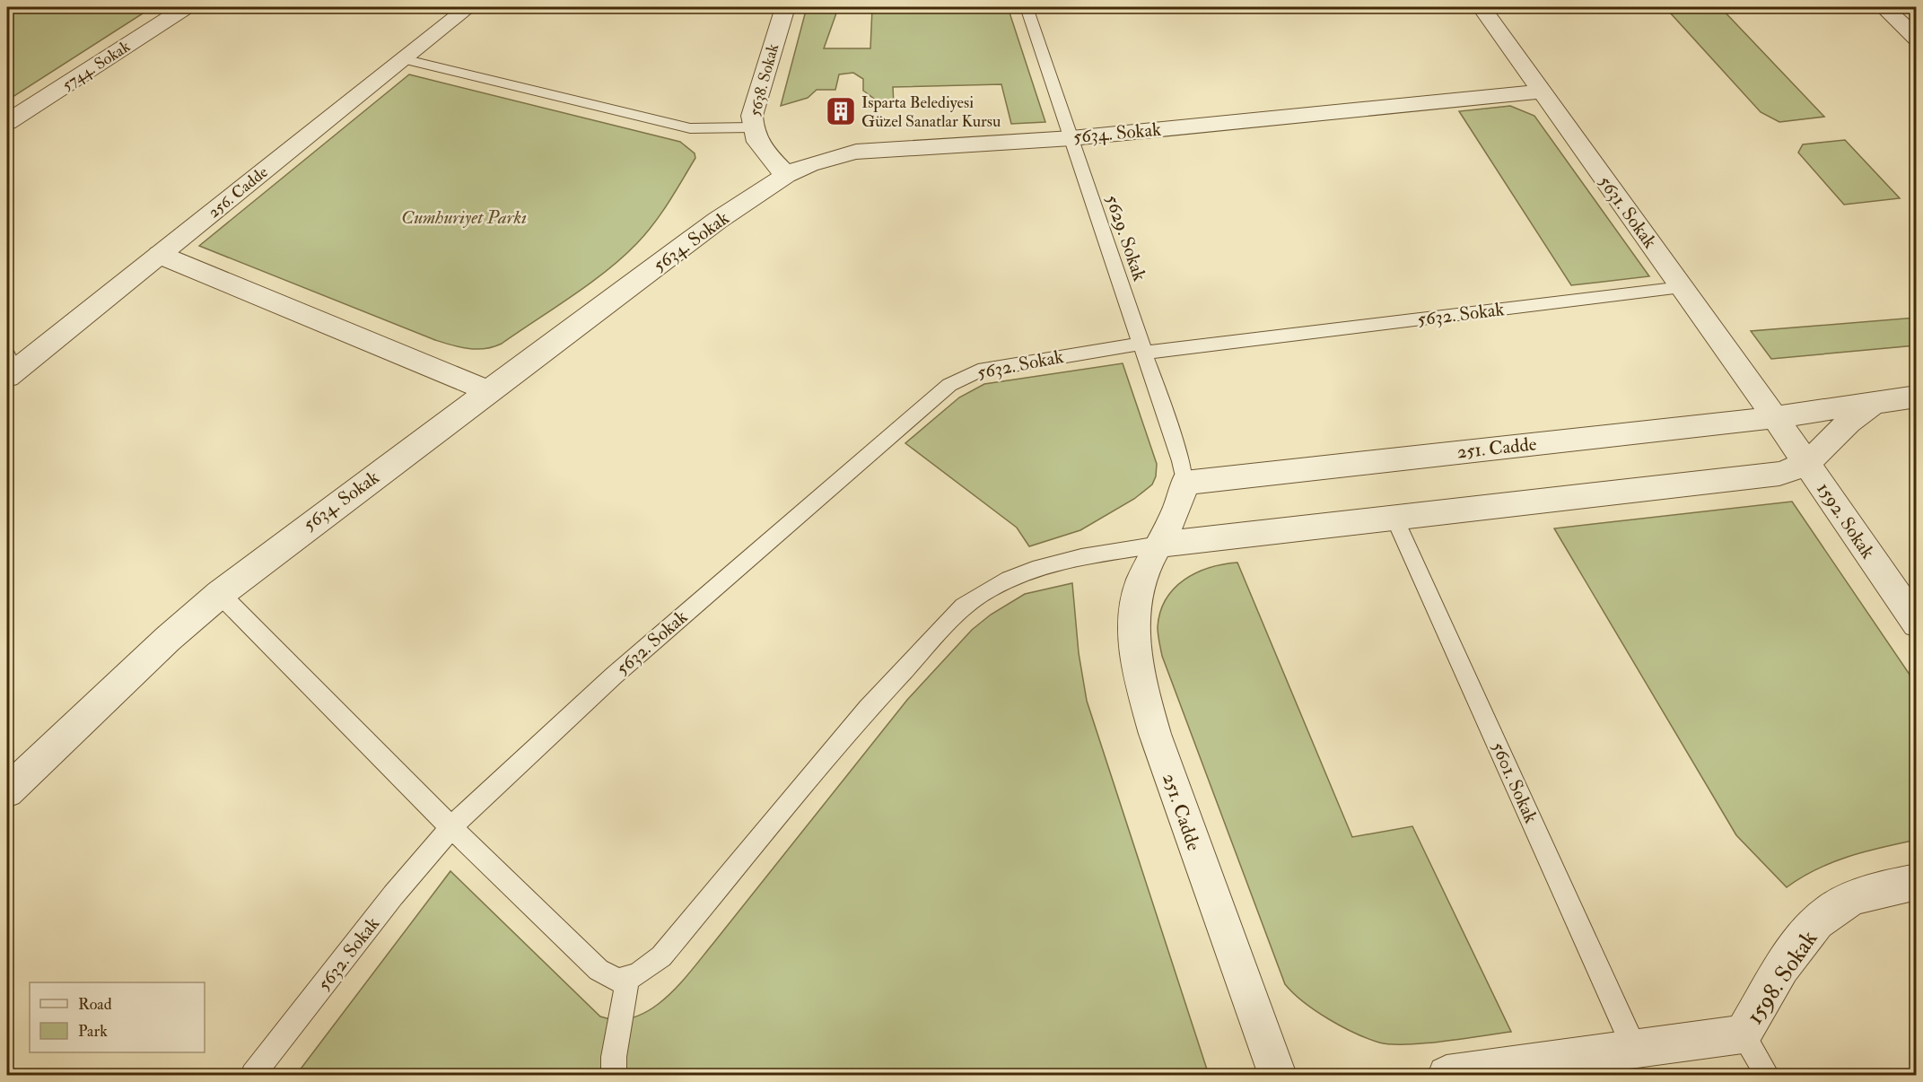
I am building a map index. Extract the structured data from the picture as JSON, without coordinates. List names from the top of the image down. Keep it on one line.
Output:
{"streets":{"street":["5744. Sokak","5638. Sokak","5634. Sokak","256. Cadde","5631. Sokak","251. Cadde","1592. Sokak","1598. Sokak"],"lane":["5629. Sokak","5632. Sokak","5601. Sokak"]},"crossings":[["5638. Sokak","5634. Sokak"],["5634. Sokak","5631. Sokak"],["5634. Sokak","5629. Sokak"],["5631. Sokak","5632. Sokak"],["5631. Sokak","251. Cadde"],["5631. Sokak","1592. Sokak"],["5629. Sokak","5632. Sokak"],["5629. Sokak","251. Cadde"],["251. Cadde","1592. Sokak"],["251. Cadde","5601. Sokak"],["5601. Sokak","1598. Sokak"]],"parks":["Cumhuriyet Parkı"],"places":{"building":["Isparta Belediyesi Güzel Sanatlar Kursu"]},"legend":["Road","Park"]}
